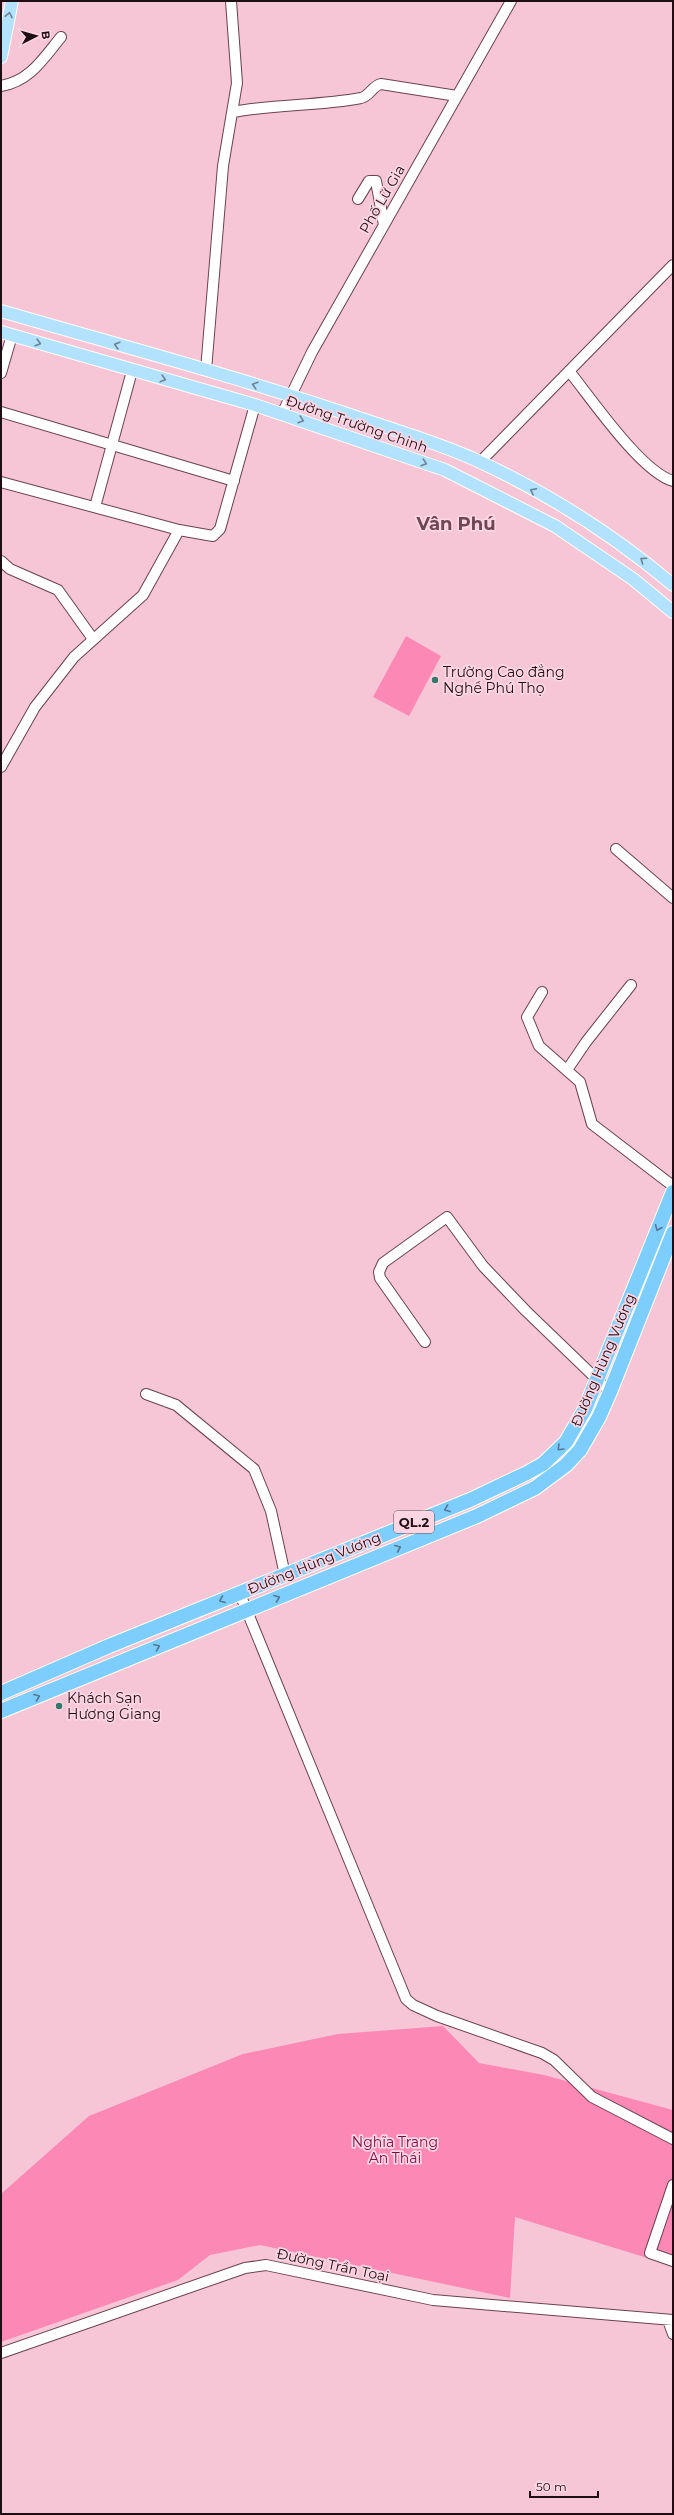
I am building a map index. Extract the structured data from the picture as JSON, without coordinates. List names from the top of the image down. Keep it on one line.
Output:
{"streets":{"highway":["Đường Hùng Vương","QL.2"],"main road":["Đường Trường Chinh"],"street":["Phố Lữ Gia","Đường Trần Toại"]},"crossings":[["Phố Lữ Gia","Đường Trường Chinh"]],"districts":["Vân Phú"],"parks":["Nghĩa Trang An Thái"],"places":["Trường Cao đẳng Nghề Phú Thọ","Khách Sạn Hương Giang"],"scale_bar":"50 m","north":"right"}
